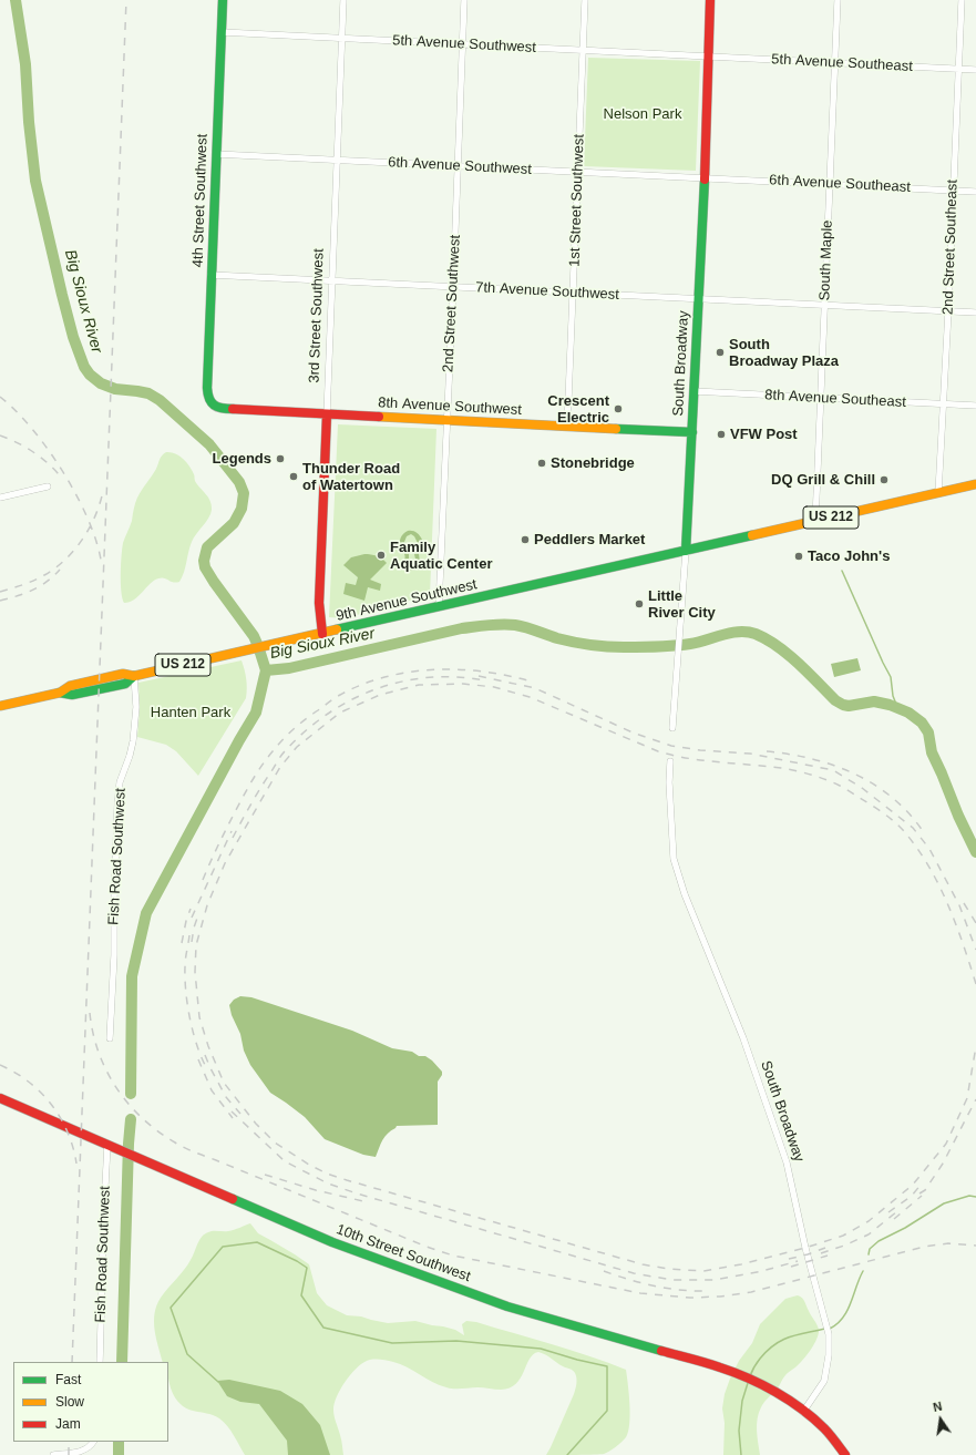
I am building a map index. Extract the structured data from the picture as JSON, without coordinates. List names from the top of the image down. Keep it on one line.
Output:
{"streets":{"main road":["4th Street Southwest","3rd Street Southwest","South Broadway","8th Avenue Southwest","US 212","9th Avenue Southwest","10th Street Southwest"],"street":["5th Avenue Southwest","5th Avenue Southeast","6th Avenue Southwest","6th Avenue Southeast","1st Street Southwest","2nd Street Southeast","South Maple","7th Avenue Southwest","2nd Street Southwest","8th Avenue Southeast","Fish Road Southwest"]},"crossings":[["5th Avenue Southwest","5th Avenue Southeast"],["5th Avenue Southwest","4th Street Southwest"],["5th Avenue Southwest","1st Street Southwest"],["5th Avenue Southwest","2nd Street Southwest"],["5th Avenue Southwest","3rd Street Southwest"],["5th Avenue Southwest","South Broadway"],["5th Avenue Southeast","2nd Street Southeast"],["5th Avenue Southeast","South Maple"],["5th Avenue Southeast","South Broadway"],["6th Avenue Southwest","6th Avenue Southeast"],["6th Avenue Southwest","4th Street Southwest"],["6th Avenue Southwest","1st Street Southwest"],["6th Avenue Southwest","2nd Street Southwest"],["6th Avenue Southwest","3rd Street Southwest"],["6th Avenue Southwest","South Broadway"],["6th Avenue Southeast","2nd Street Southeast"],["6th Avenue Southeast","South Maple"],["6th Avenue Southeast","South Broadway"],["4th Street Southwest","7th Avenue Southwest"],["4th Street Southwest","8th Avenue Southwest"],["1st Street Southwest","7th Avenue Southwest"],["1st Street Southwest","8th Avenue Southwest"],["2nd Street Southeast","7th Avenue Southwest"],["2nd Street Southeast","8th Avenue Southeast"],["2nd Street Southeast","US 212"],["South Maple","7th Avenue Southwest"],["South Maple","8th Avenue Southeast"],["South Maple","US 212"],["7th Avenue Southwest","2nd Street Southwest"],["7th Avenue Southwest","3rd Street Southwest"],["7th Avenue Southwest","South Broadway"],["2nd Street Southwest","8th Avenue Southwest"],["2nd Street Southwest","9th Avenue Southwest"],["3rd Street Southwest","8th Avenue Southwest"],["3rd Street Southwest","9th Avenue Southwest"],["South Broadway","8th Avenue Southeast"],["South Broadway","8th Avenue Southwest"],["South Broadway","US 212"],["South Broadway","9th Avenue Southwest"],["South Broadway","10th Street Southwest"],["US 212","9th Avenue Southwest"],["9th Avenue Southwest","Fish Road Southwest"],["Fish Road Southwest","10th Street Southwest"]],"water":["Big Sioux River"],"parks":["Nelson Park","Hanten Park"],"places":["South Broadway Plaza","Crescent Electric","VFW Post","Legends","Stonebridge","Thunder Road of Watertown","DQ Grill & Chill","Peddlers Market","Family Aquatic Center","Taco John's","Little River City"],"legend":["Fast","Slow","Jam"],"north":"top"}
